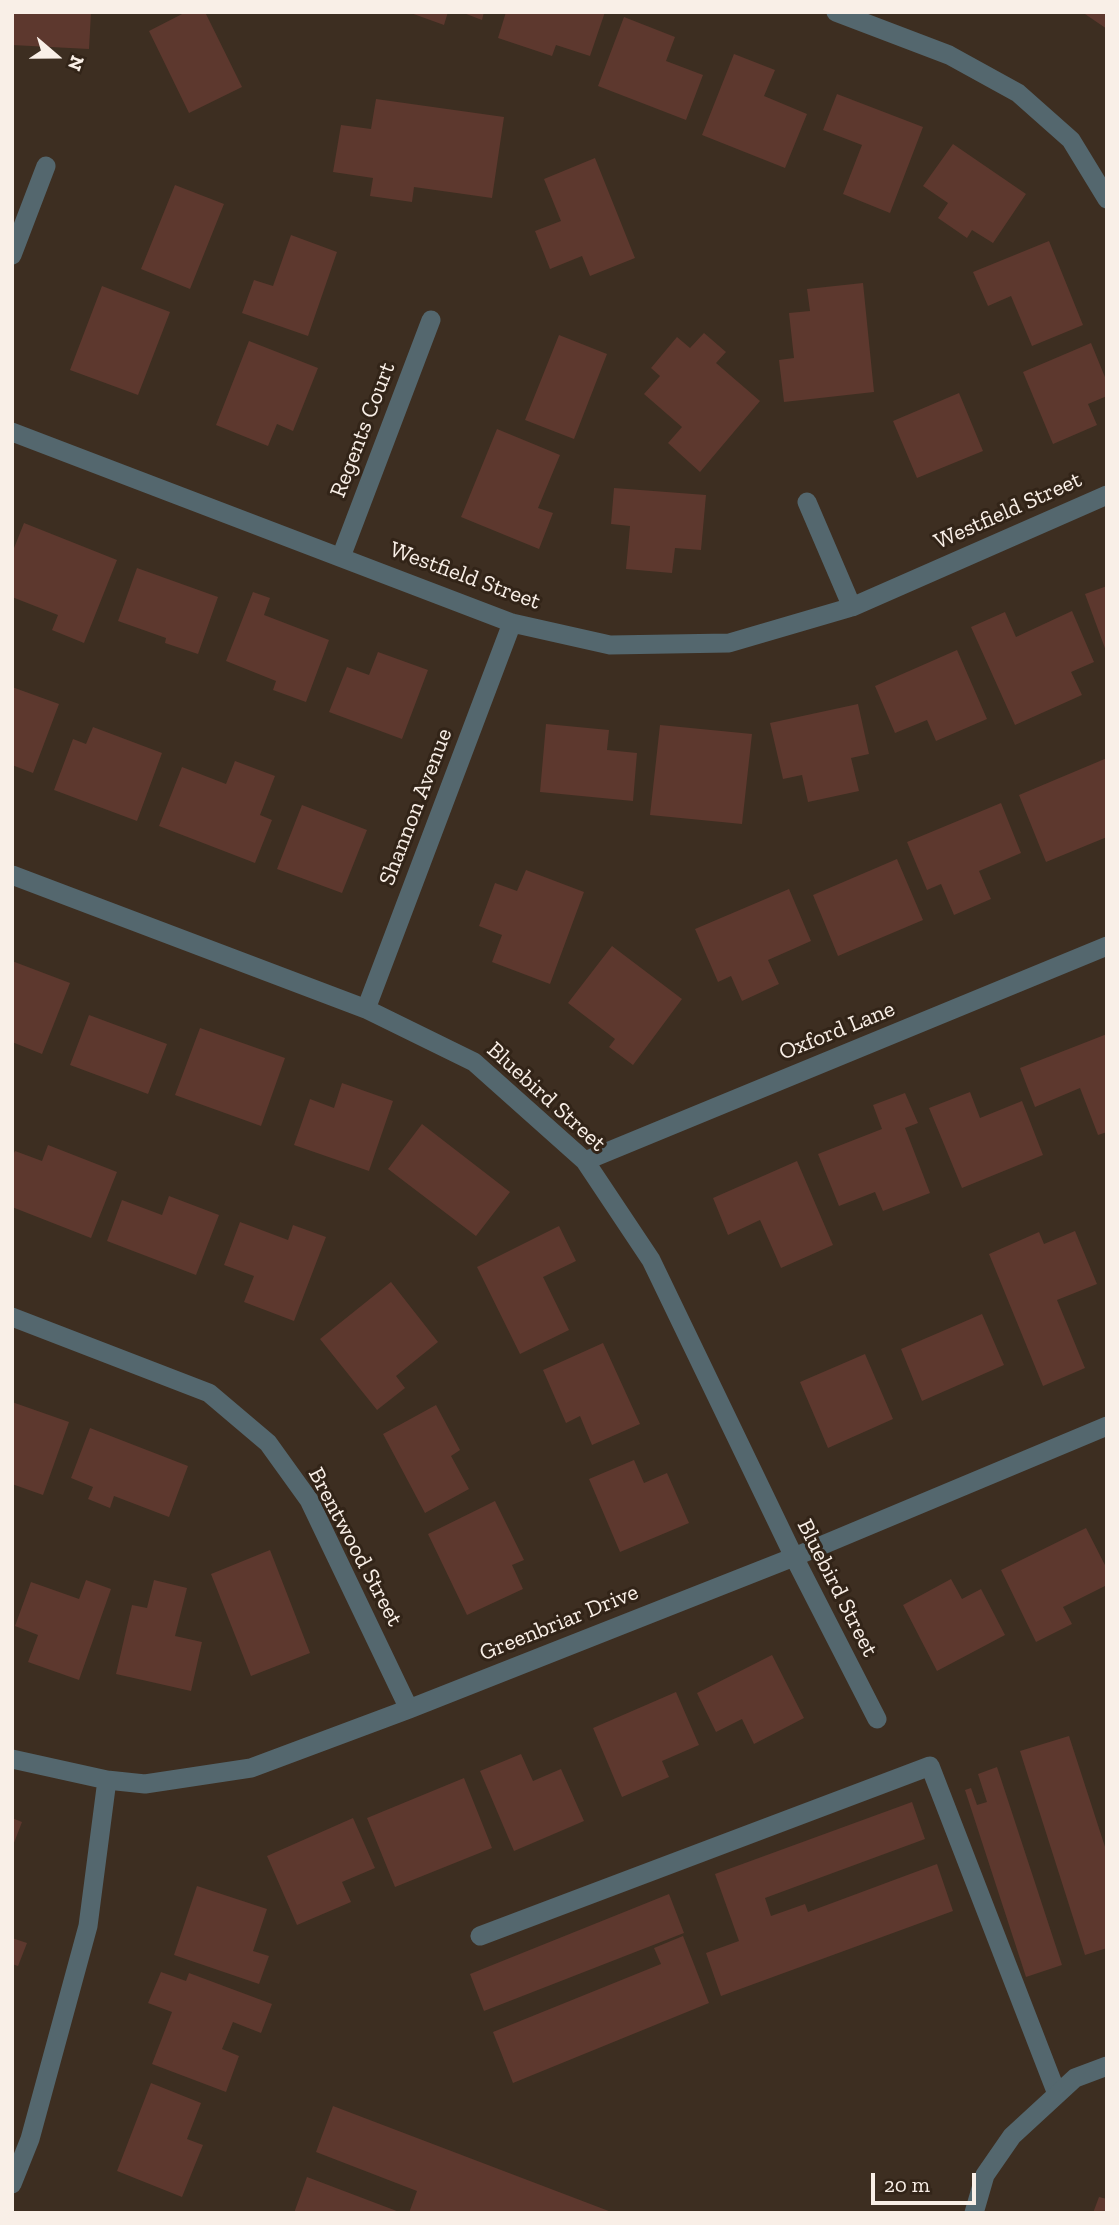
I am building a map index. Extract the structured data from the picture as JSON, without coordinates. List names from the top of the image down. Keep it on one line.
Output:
{"streets":{"street":["Regents Court","Westfield Street","Shannon Avenue","Oxford Lane","Bluebird Street","Brentwood Street","Greenbriar Drive"]},"crossings":[["Regents Court","Westfield Street"],["Westfield Street","Shannon Avenue"],["Shannon Avenue","Bluebird Street"],["Oxford Lane","Bluebird Street"],["Bluebird Street","Greenbriar Drive"],["Brentwood Street","Greenbriar Drive"]],"scale_bar":"20 m","north":"right"}
